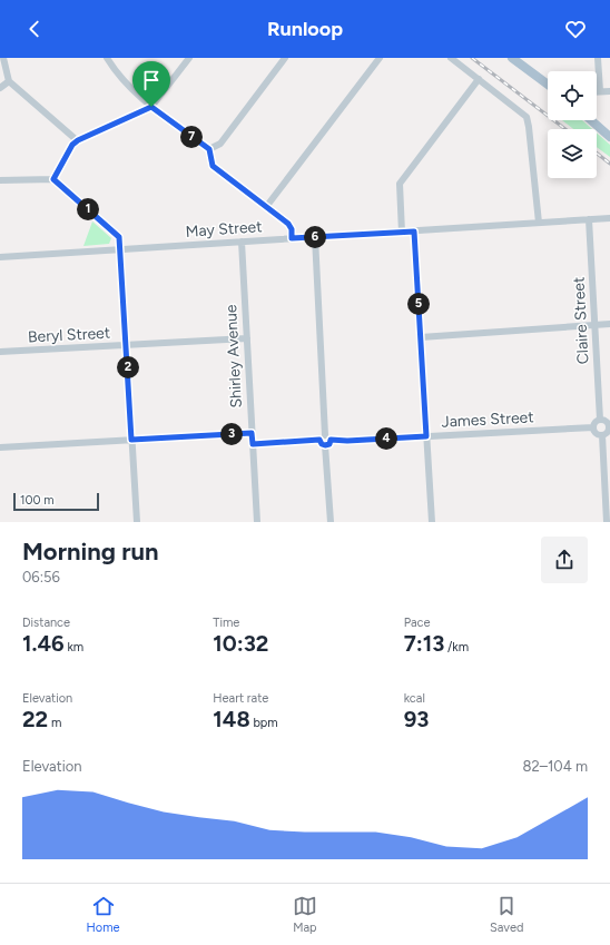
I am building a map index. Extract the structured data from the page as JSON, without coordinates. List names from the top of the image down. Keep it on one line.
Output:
{"streets":{"street":["May Street","Claire Street","Beryl Street","Shirley Avenue","James Street"]},"crossings":[["May Street","Claire Street"],["May Street","Shirley Avenue"],["Claire Street","James Street"],["Beryl Street","Shirley Avenue"]],"scale_bar":"100 m","page":{"header":"Runloop","pins":["7","1","6","5","2","3","4"],"scale":"100 m","heading":["Morning run","06:56"],"stats":[["Distance","1.46 km"],["Time","10:32"],["Pace","7:13 /km"],["Elevation","22 m"],["Heart rate","148 bpm"],["kcal","93"]],"chart":["Elevation","82–104 m"],"tabs":["Home","Map","Saved"]}}
